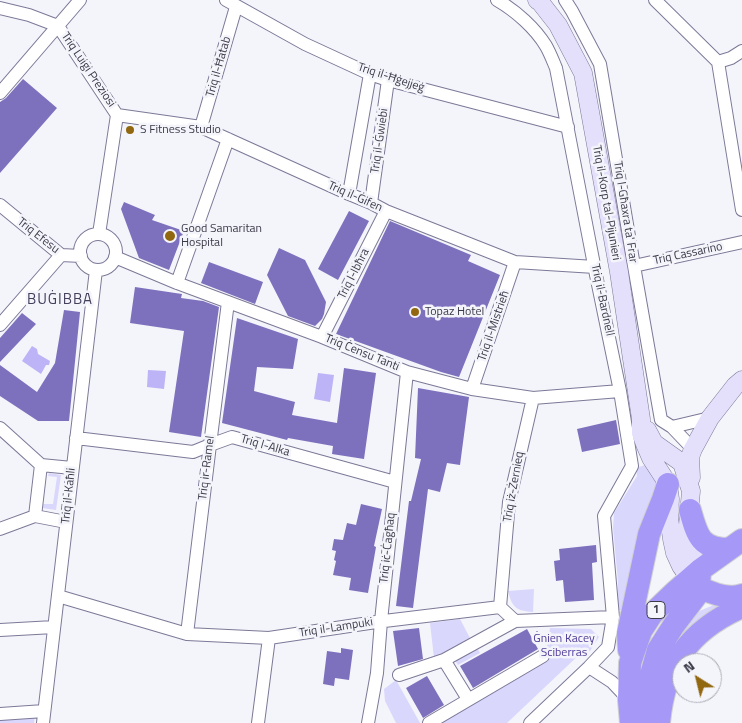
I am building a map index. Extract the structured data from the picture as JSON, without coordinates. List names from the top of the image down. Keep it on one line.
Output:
{"streets":{"highway":["1"],"street":["Triq il-Ħatab","Triq Luigi Preziosi","Triq il-Ħġejjeġ","Triq il-Ġwiebi","Triq il-Ġifen","Triq il-Korp tal-Pijunieri","Triq l-Għaxra ta' Frar","Triq Efesu","Triq Cassarino","Triq l-Ibħra","Triq il-Bardnell","Triq il-Mistrieħ","Triq Ċensu Tanti","Triq l-Alka","Triq ir-Ramel","Triq iż-Żernieq","Triq il-Kaħli","Triq iċ-Ċagħaq","Triq il-Lampuki"]},"crossings":[["Triq il-Ħatab","Triq il-Ħġejjeġ"],["Triq il-Ħatab","Triq il-Ġifen"],["Triq Luigi Preziosi","Triq il-Ġifen"],["Triq il-Ħġejjeġ","Triq il-Ġwiebi"],["Triq il-Ħġejjeġ","Triq il-Bardnell"],["Triq il-Ġwiebi","Triq il-Ġifen"],["Triq il-Ġifen","Triq l-Ibħra"],["Triq il-Ġifen","Triq il-Bardnell"],["Triq il-Ġifen","Triq il-Mistrieħ"],["Triq il-Korp tal-Pijunieri","Triq l-Għaxra ta' Frar"],["Triq l-Għaxra ta' Frar","Triq Cassarino"],["Triq Efesu","Triq Ċensu Tanti"],["Triq Efesu","Triq il-Kaħli"],["Triq l-Ibħra","Triq Ċensu Tanti"],["Triq il-Bardnell","Triq Ċensu Tanti"],["Triq il-Mistrieħ","Triq Ċensu Tanti"],["Triq Ċensu Tanti","Triq ir-Ramel"],["Triq Ċensu Tanti","Triq iż-Żernieq"],["Triq Ċensu Tanti","Triq il-Kaħli"],["Triq Ċensu Tanti","Triq iċ-Ċagħaq"],["Triq l-Alka","Triq ir-Ramel"],["Triq l-Alka","Triq il-Kaħli"],["Triq l-Alka","Triq iċ-Ċagħaq"],["Triq ir-Ramel","Triq il-Lampuki"],["Triq iż-Żernieq","Triq il-Lampuki"],["Triq il-Kaħli","Triq il-Lampuki"],["Triq iċ-Ċagħaq","Triq il-Lampuki"]],"districts":["BUĠIBBA"],"parks":["Ġnien Kacey Sciberras"],"places":["S Fitness Studio","Good Samaritan Hospital","Topaz Hotel"],"north":"top left"}
